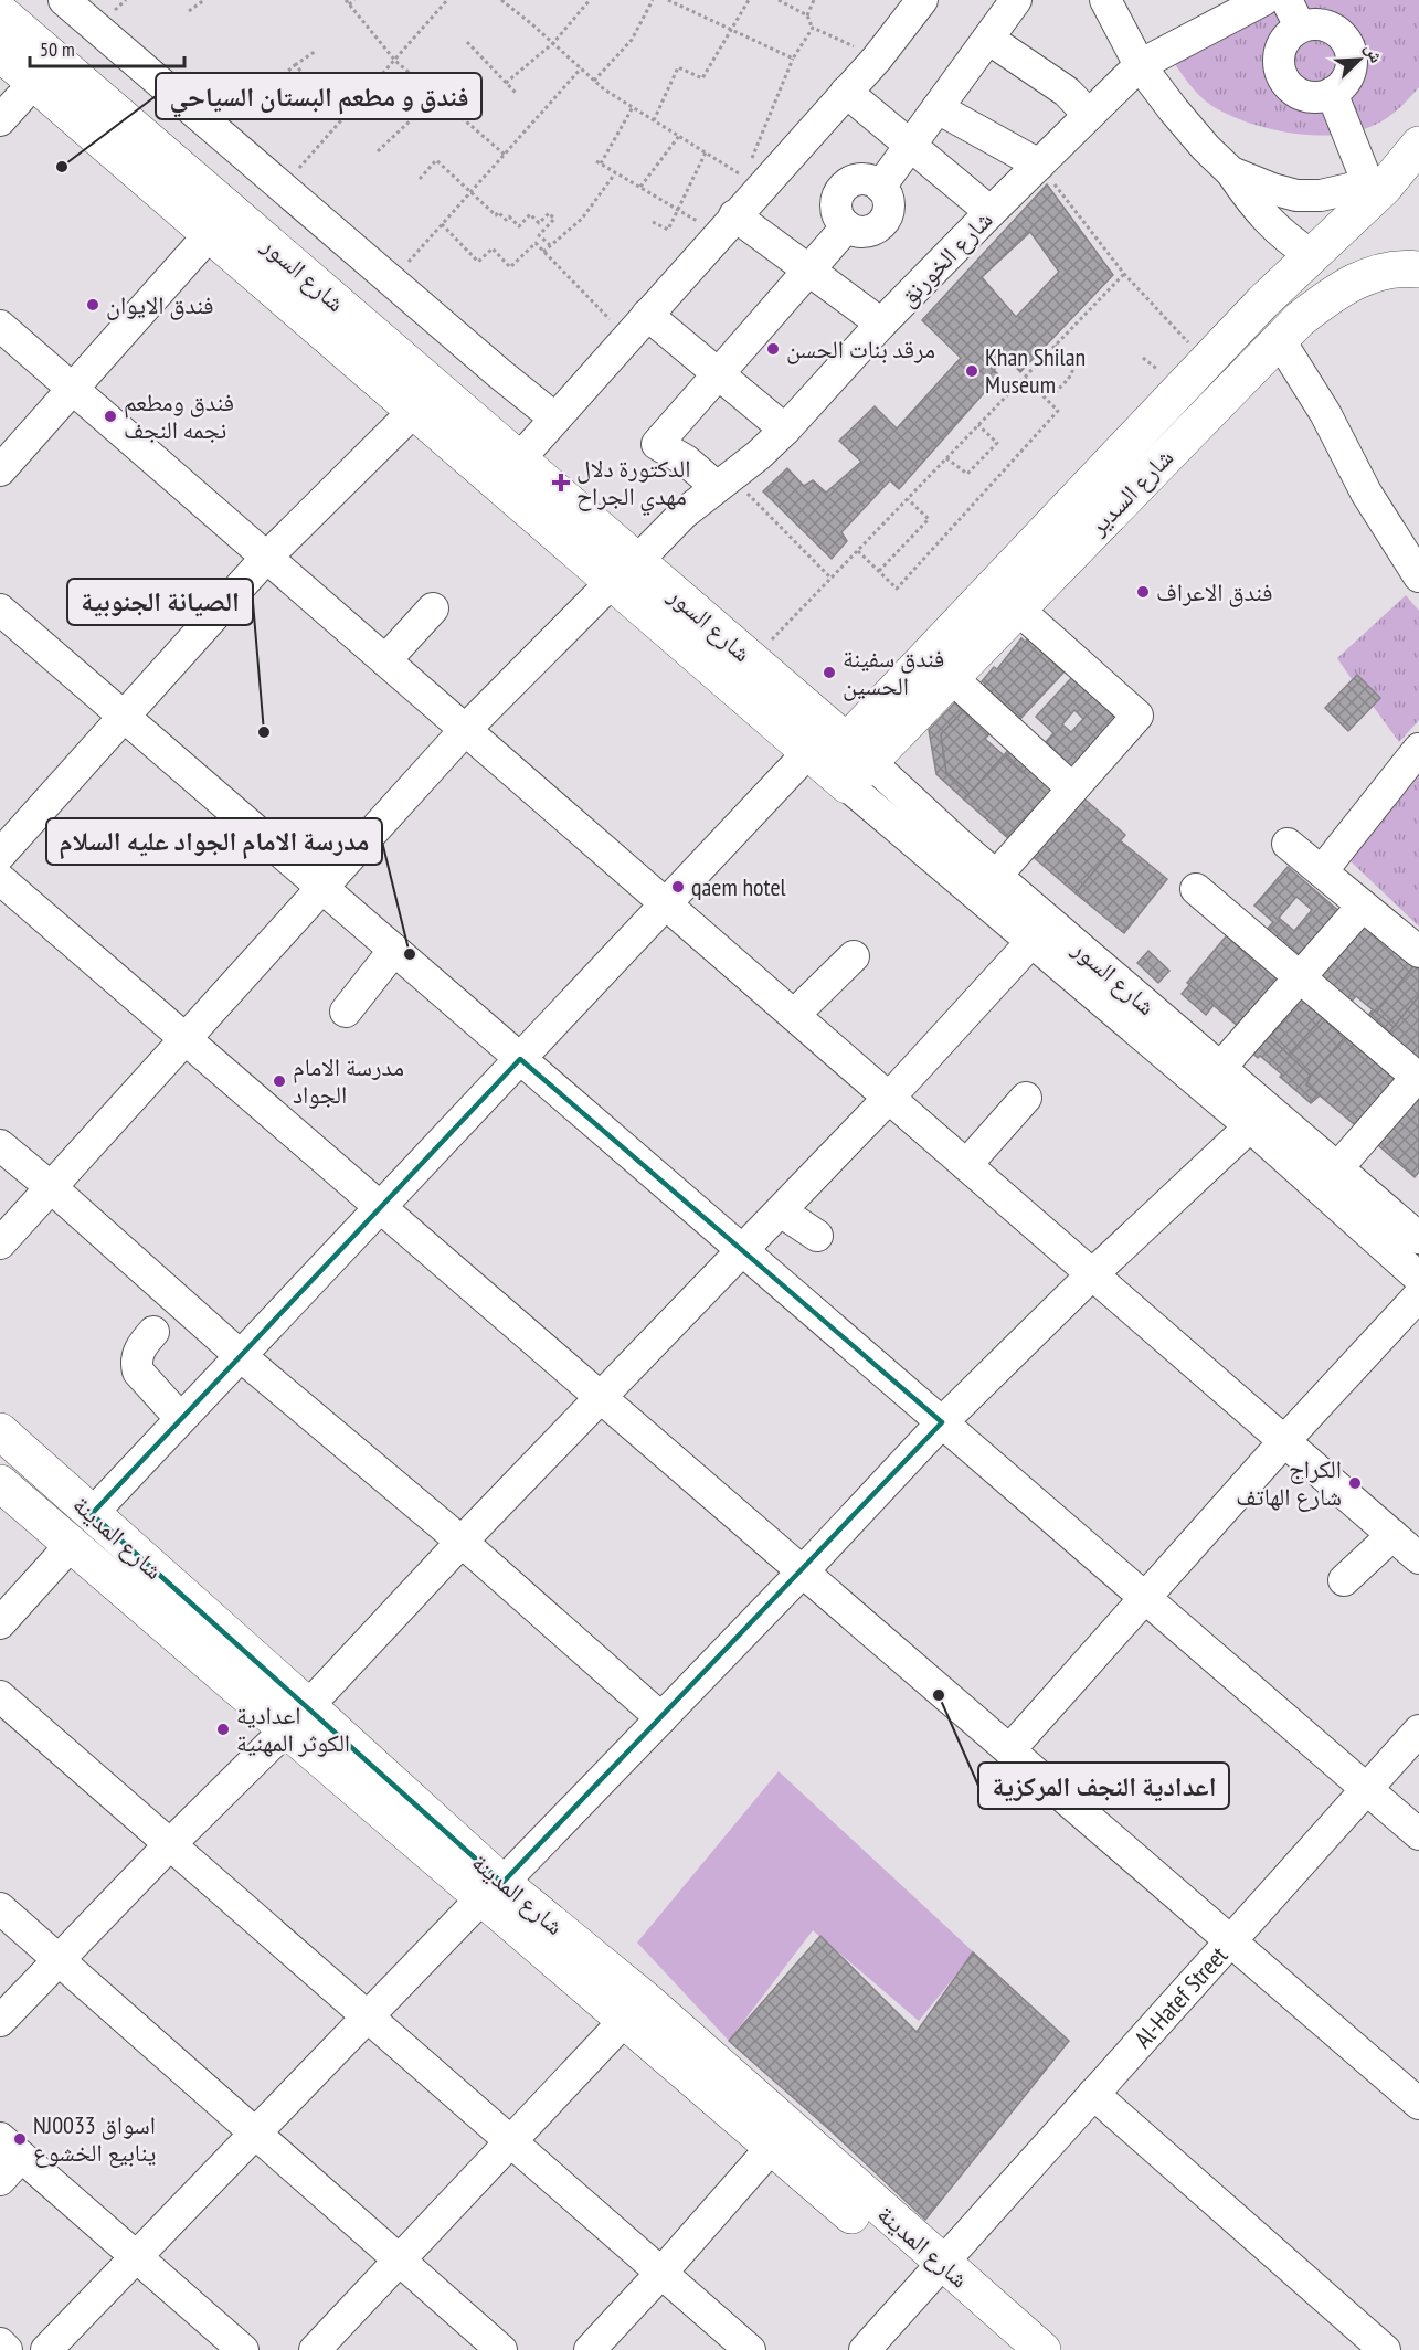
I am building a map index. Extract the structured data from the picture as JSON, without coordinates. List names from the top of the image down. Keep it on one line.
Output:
{"streets":{"main road":["شارع السور","شارع السدير","شارع المدينة"],"street":["شارع الخورنق","Al-Hatef Street"]},"crossings":[["شارع الخورنق","شارع السور"],["شارع السور","شارع السدير"],["شارع المدينة","Al-Hatef Street"]],"places":{"other":["فندق و مطعم البستان السياحي","فندق الايوان","مرقد بنات الحسن","Khan Shilan Museum","فندق ومطعم نجمه النجف","فندق الاعراف","فندق سفينة الحسين","الصيانة الجنوبية","qaem hotel","مدرسة الامام الجواد عليه السلام","مدرسة الامام الجواد","الكراج شارع الهاتف","اعدادية النجف المركزية","اعدادية الكوثر المهنية","NJ0033 اسواق ینابیع الخشوع"],"health":["الدكتورة دلال مهدي الجراح"]},"scale_bar":"50 m","north":"top right"}
